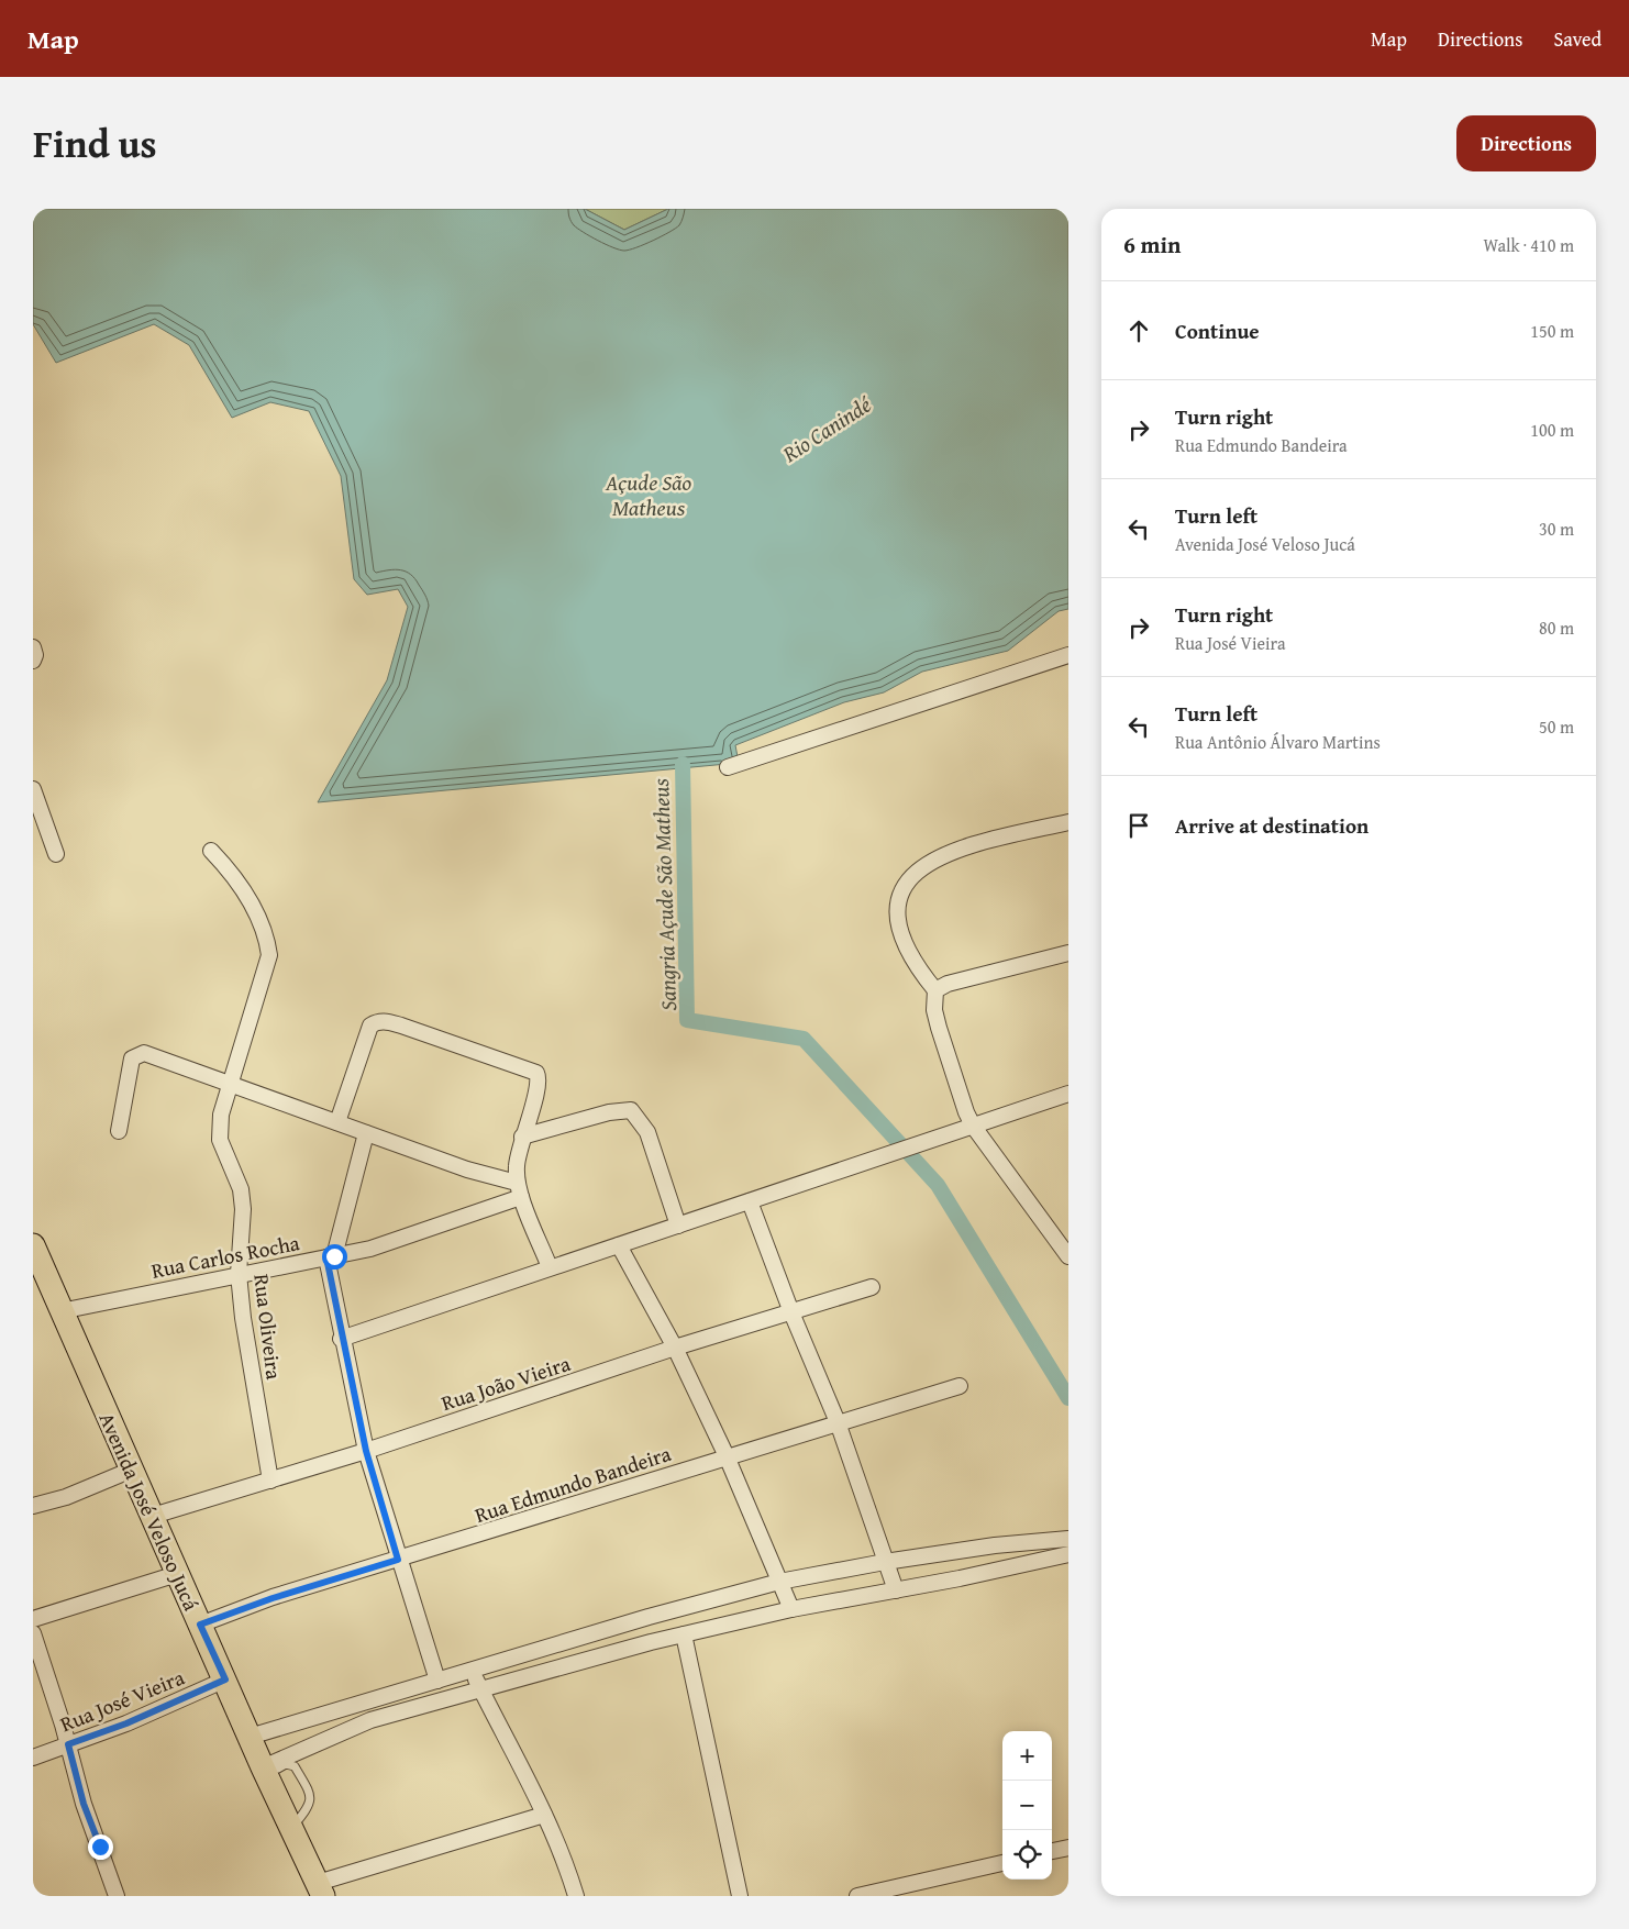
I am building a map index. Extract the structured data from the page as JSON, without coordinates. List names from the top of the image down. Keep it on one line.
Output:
{"streets":{"main road":["Avenida José Veloso Jucá"],"street":["Rua Carlos Rocha","Rua Oliveira","Rua João Vieira","Rua Edmundo Bandeira","Rua José Vieira"]},"crossings":[["Rua Carlos Rocha","Rua Oliveira"],["Rua Carlos Rocha","Avenida José Veloso Jucá"],["Rua Oliveira","Rua João Vieira"],["Rua João Vieira","Avenida José Veloso Jucá"],["Rua Edmundo Bandeira","Avenida José Veloso Jucá"],["Avenida José Veloso Jucá","Rua José Vieira"]],"water":["Rio Canindé","Açude São Matheus","Sangria Açude São Matheus"],"page":{"header":"Map","nav":["Map","Directions","Saved"],"title":"Find us","buttons":"Directions","heading":["6 min","Walk · 410 m"],"list":[["Continue","150 m"],["Turn right","Rua Edmundo Bandeira","100 m"],["Turn left","Avenida José Veloso Jucá","30 m"],["Turn right","Rua José Vieira","80 m"],["Turn left","Rua Antônio Álvaro Martins","50 m"],"Arrive at destination"],"map_buttons":["+","−"]}}
